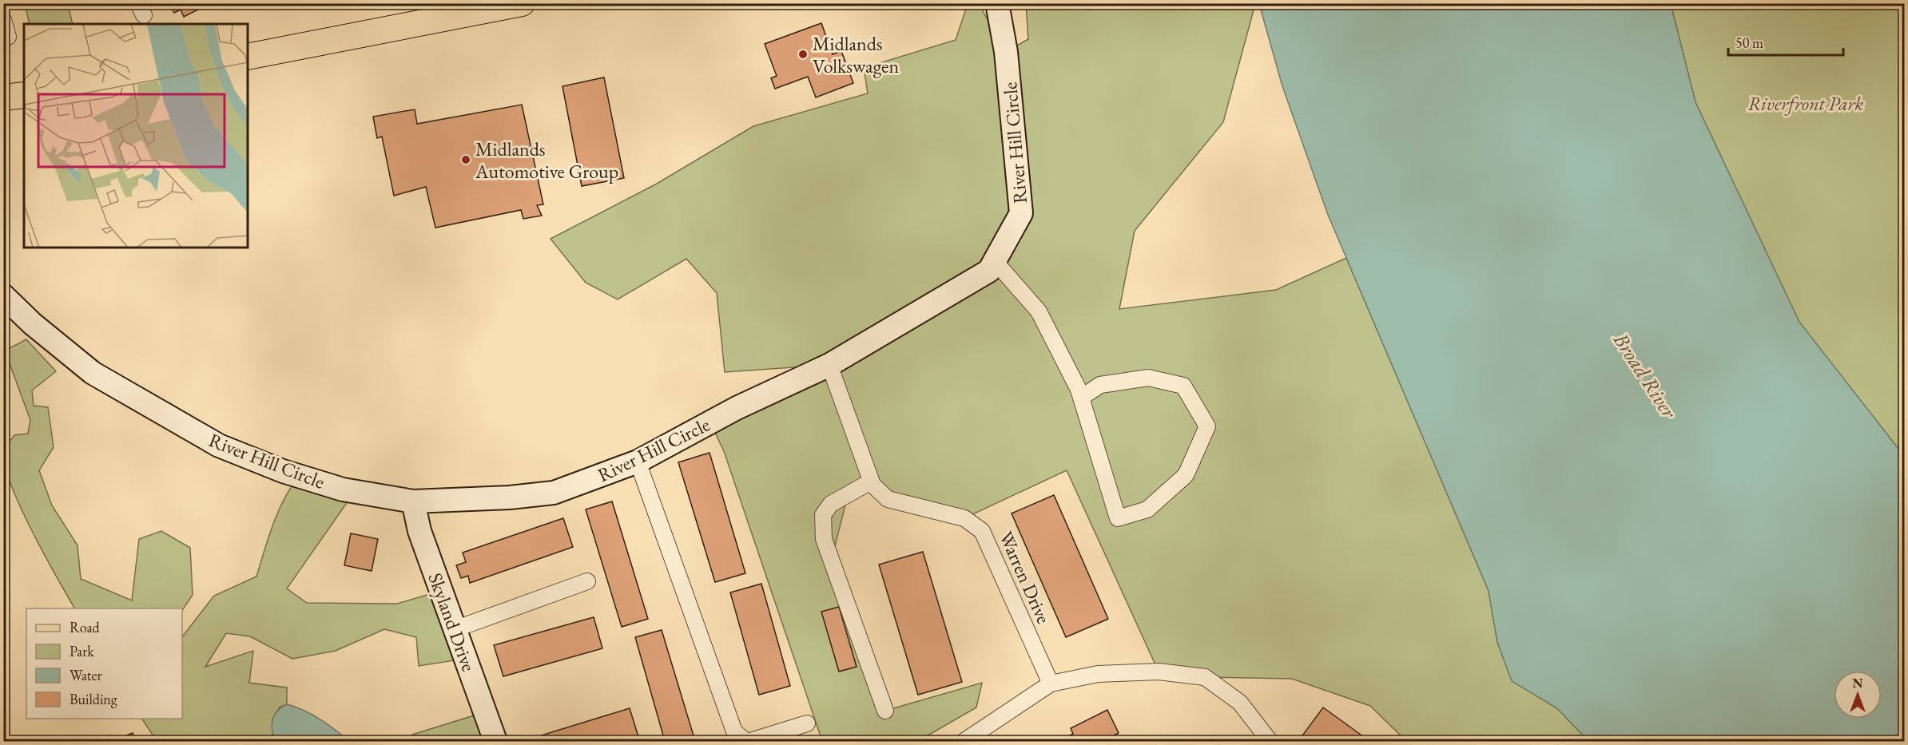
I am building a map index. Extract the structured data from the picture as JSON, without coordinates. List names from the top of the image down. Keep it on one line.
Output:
{"streets":{"street":["River Hill Circle","Warren Drive","Skyland Drive"]},"crossings":[["River Hill Circle","Warren Drive"],["River Hill Circle","Skyland Drive"]],"water":["Broad River"],"parks":["Riverfront Park"],"places":["Midlands Volkswagen","Midlands Automotive Group"],"legend":["Road","Park","Water","Building"],"scale_bar":"50 m","north":"top"}
